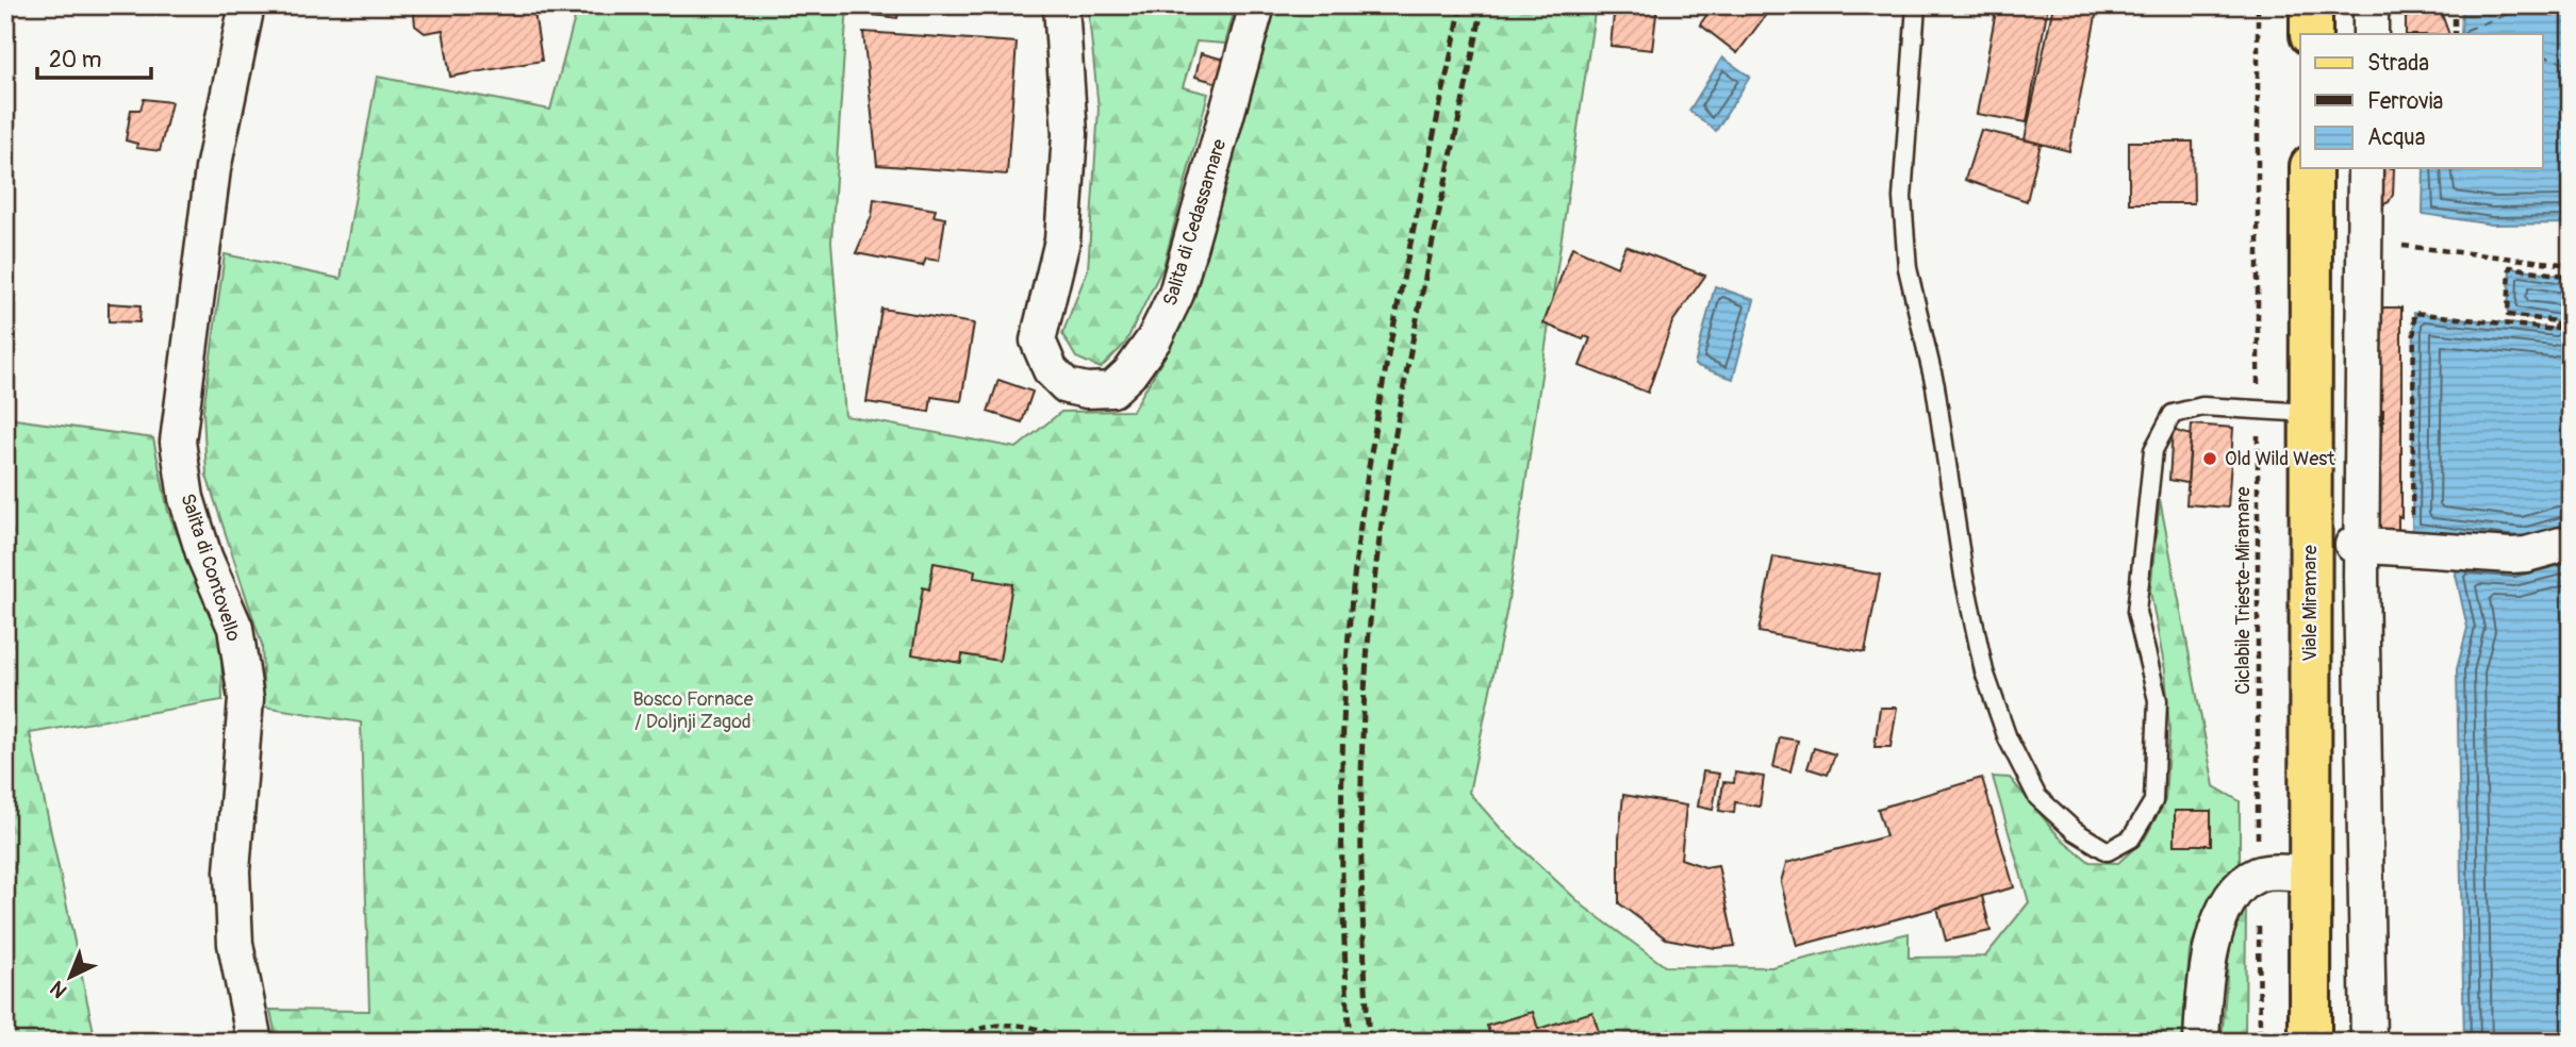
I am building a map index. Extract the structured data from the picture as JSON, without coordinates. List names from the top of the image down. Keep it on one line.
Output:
{"streets":{"main road":["Viale Miramare"],"street":["Salita di Cedassamare","Salita di Contovello"],"path":["Ciclabile Trieste-Miramare"]},"parks":["Bosco Fornace / Doljnji Zagod"],"places":["Old Wild West"],"legend":["Strada","Ferrovia","Acqua"],"scale_bar":"20 m","north":"bottom left"}
